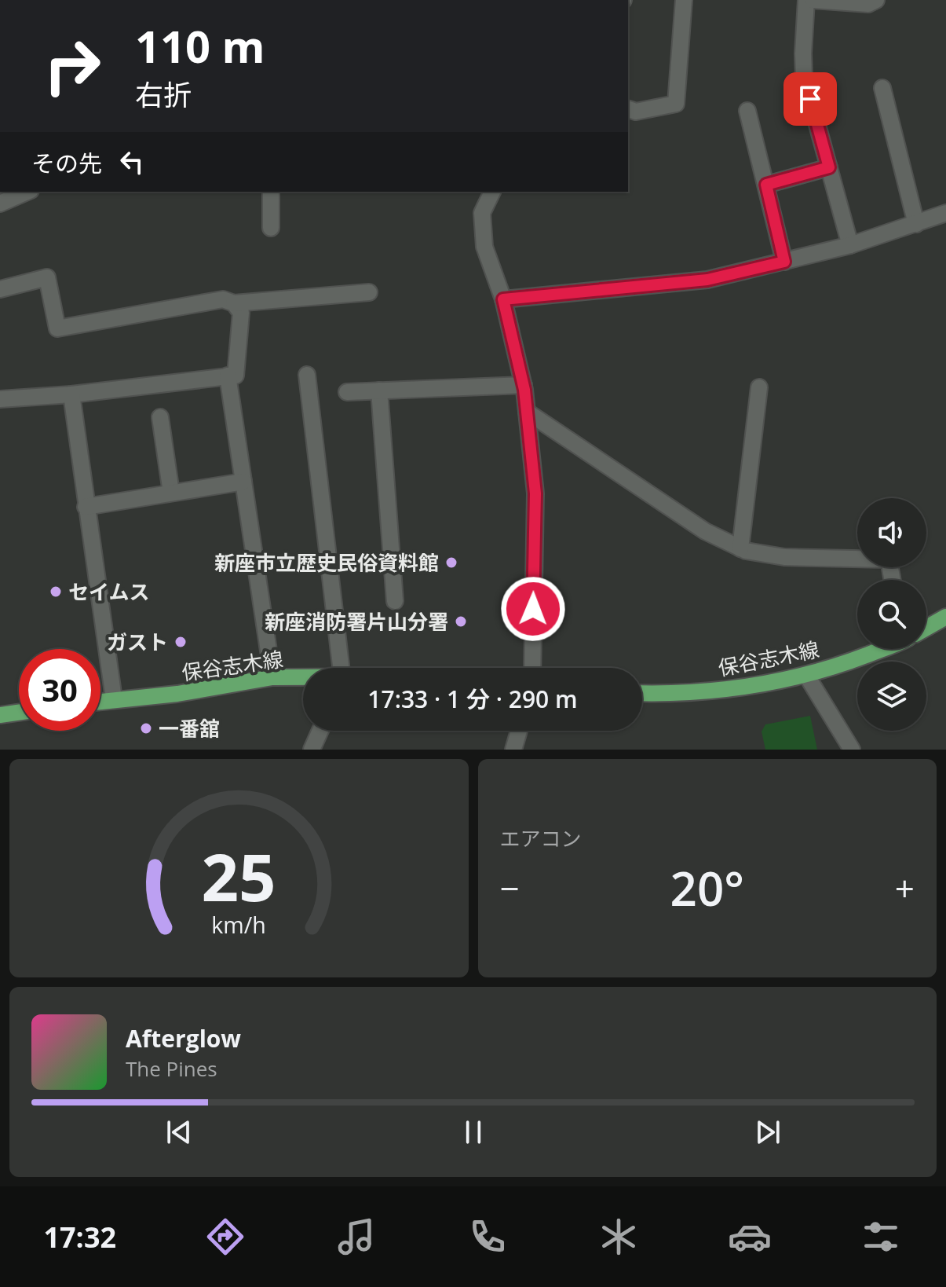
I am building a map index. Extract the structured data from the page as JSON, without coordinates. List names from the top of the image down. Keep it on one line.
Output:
{"streets":{"main road":["保谷志木線"]},"places":["新座市立歴史民俗資料館","セイムス","新座消防署片山分署","ガスト","一番舘"],"page":{"turn":["110 m","右折"],"then":"その先","limit":"30","trip":"17:33 · 1 分 · 290 m","tile":"エアコン","heat":["−","20°","+"],"song":["Afterglow","The Pines"],"tabs":"17:32","gauge":["25","km/h"]}}
